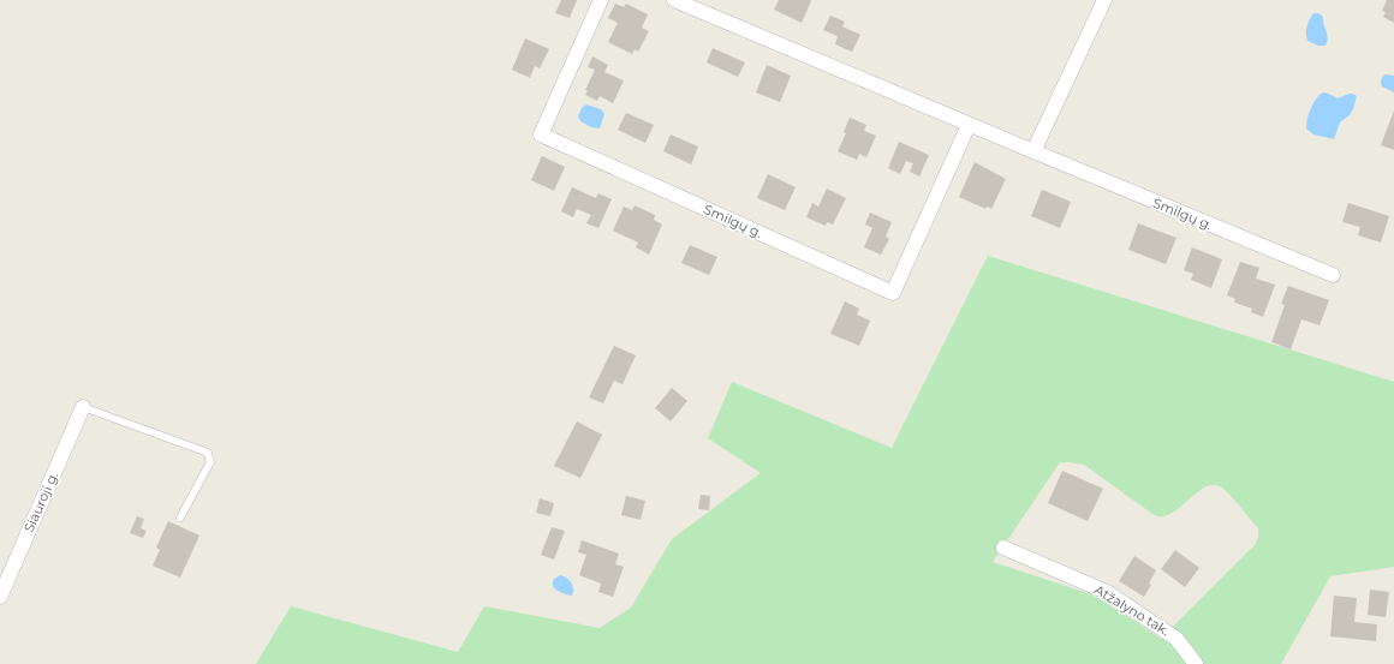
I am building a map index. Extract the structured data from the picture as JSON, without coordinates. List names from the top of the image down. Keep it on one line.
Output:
{"streets":{"street":["Smilgų g.","Siauroji g.","Atžalyno tak."]}}
